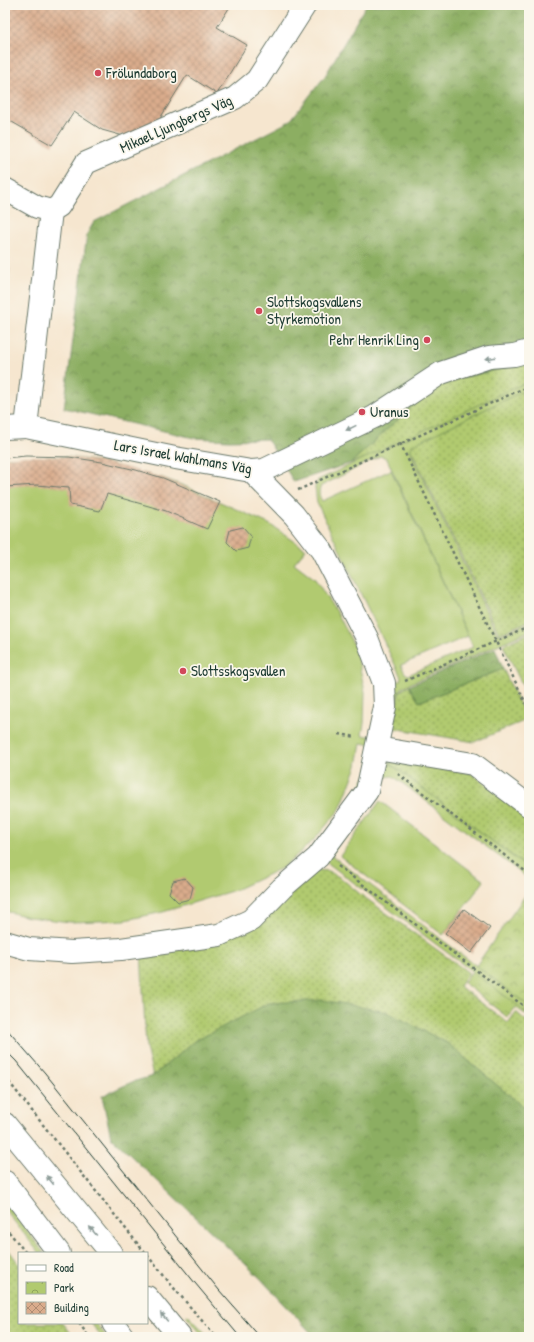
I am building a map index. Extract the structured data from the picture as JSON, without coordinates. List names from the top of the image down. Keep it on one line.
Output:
{"streets":{"main road":["Mikael Ljungbergs Väg","Lars Israel Wahlmans Väg"]},"one_way":["Lars Israel Wahlmans Väg"],"places":["Frölundaborg","Slottskogsvallens Styrkemotion","Pehr Henrik Ling","Uranus","Slottsskogsvallen"],"legend":["Road","Park","Building"]}
